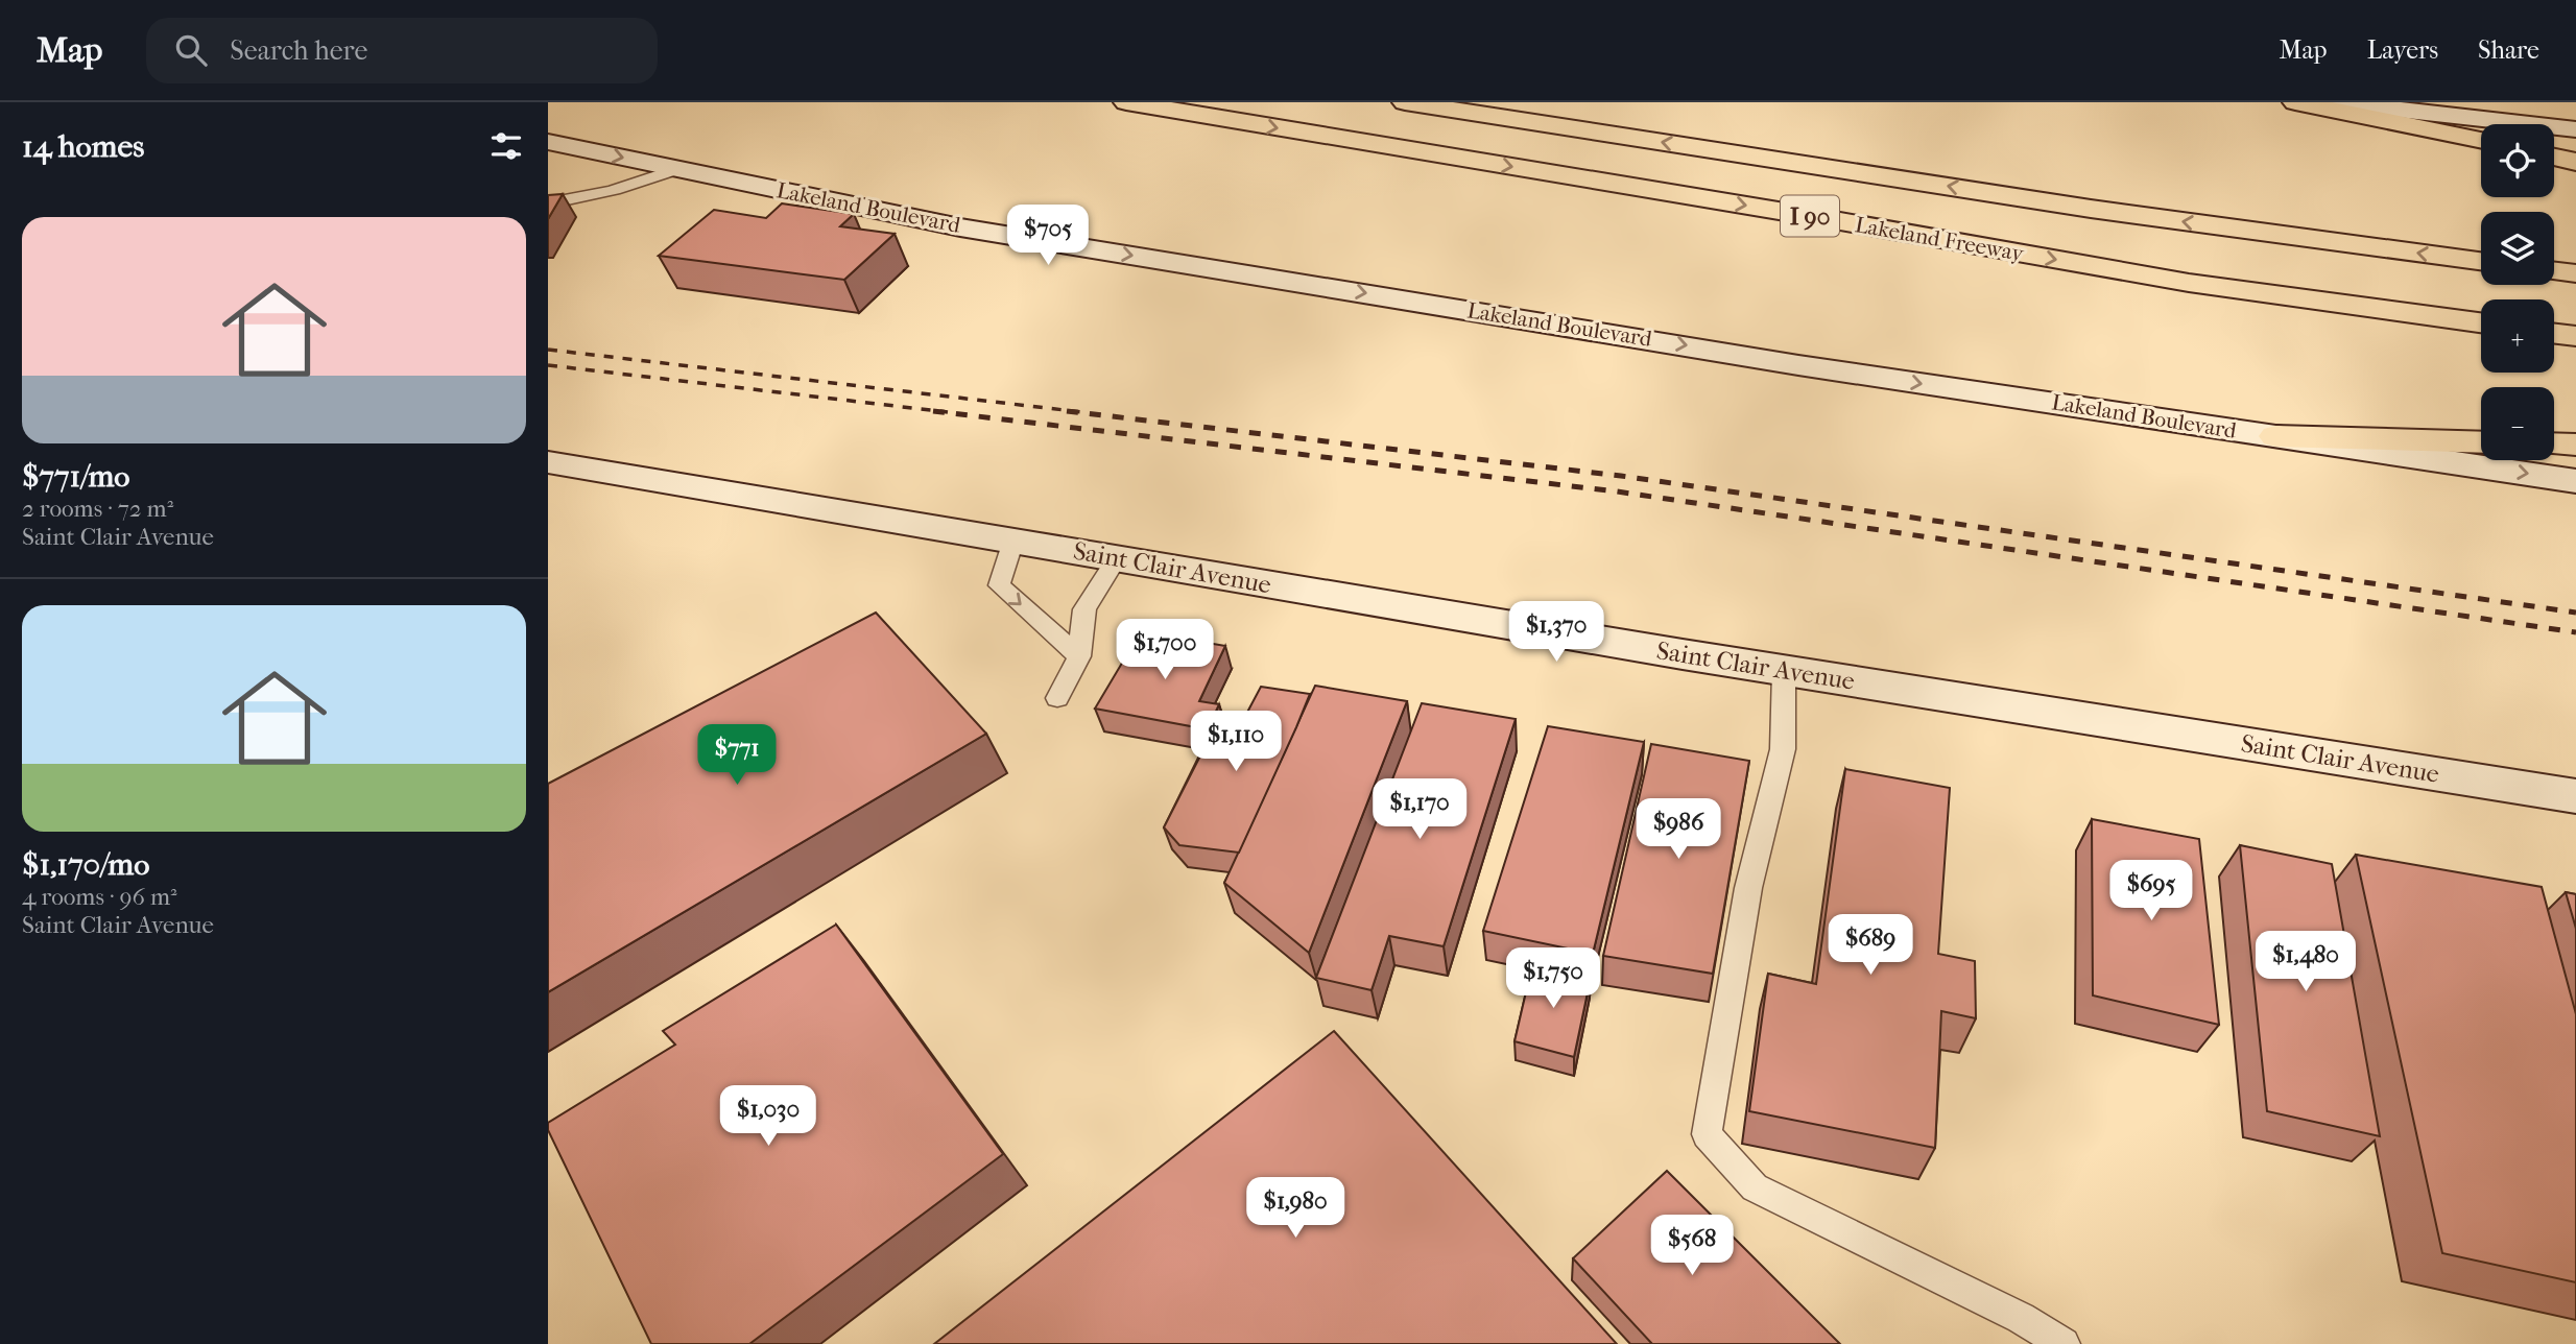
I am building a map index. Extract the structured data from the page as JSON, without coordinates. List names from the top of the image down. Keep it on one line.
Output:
{"streets":{"highway":["I 90","Lakeland Freeway"],"street":["Lakeland Boulevard","Saint Clair Avenue"]},"one_way":["Lakeland Boulevard"],"page":{"header":"Map","search":"Search here","nav":["Map","Layers","Share"],"heading":"14 homes","map_buttons":["+","−"],"list":[{"name":"$771/mo","note":"2 rooms · 72 m² · Saint Clair Avenue"},{"name":"$1,170/mo","note":"4 rooms · 96 m² · Saint Clair Avenue"}],"price":["$705","$1,370","$1,700","$1,110","$771","$1,170","$986","$695","$689","$1,480","$1,750","$1,030","$1,980","$568"]}}
